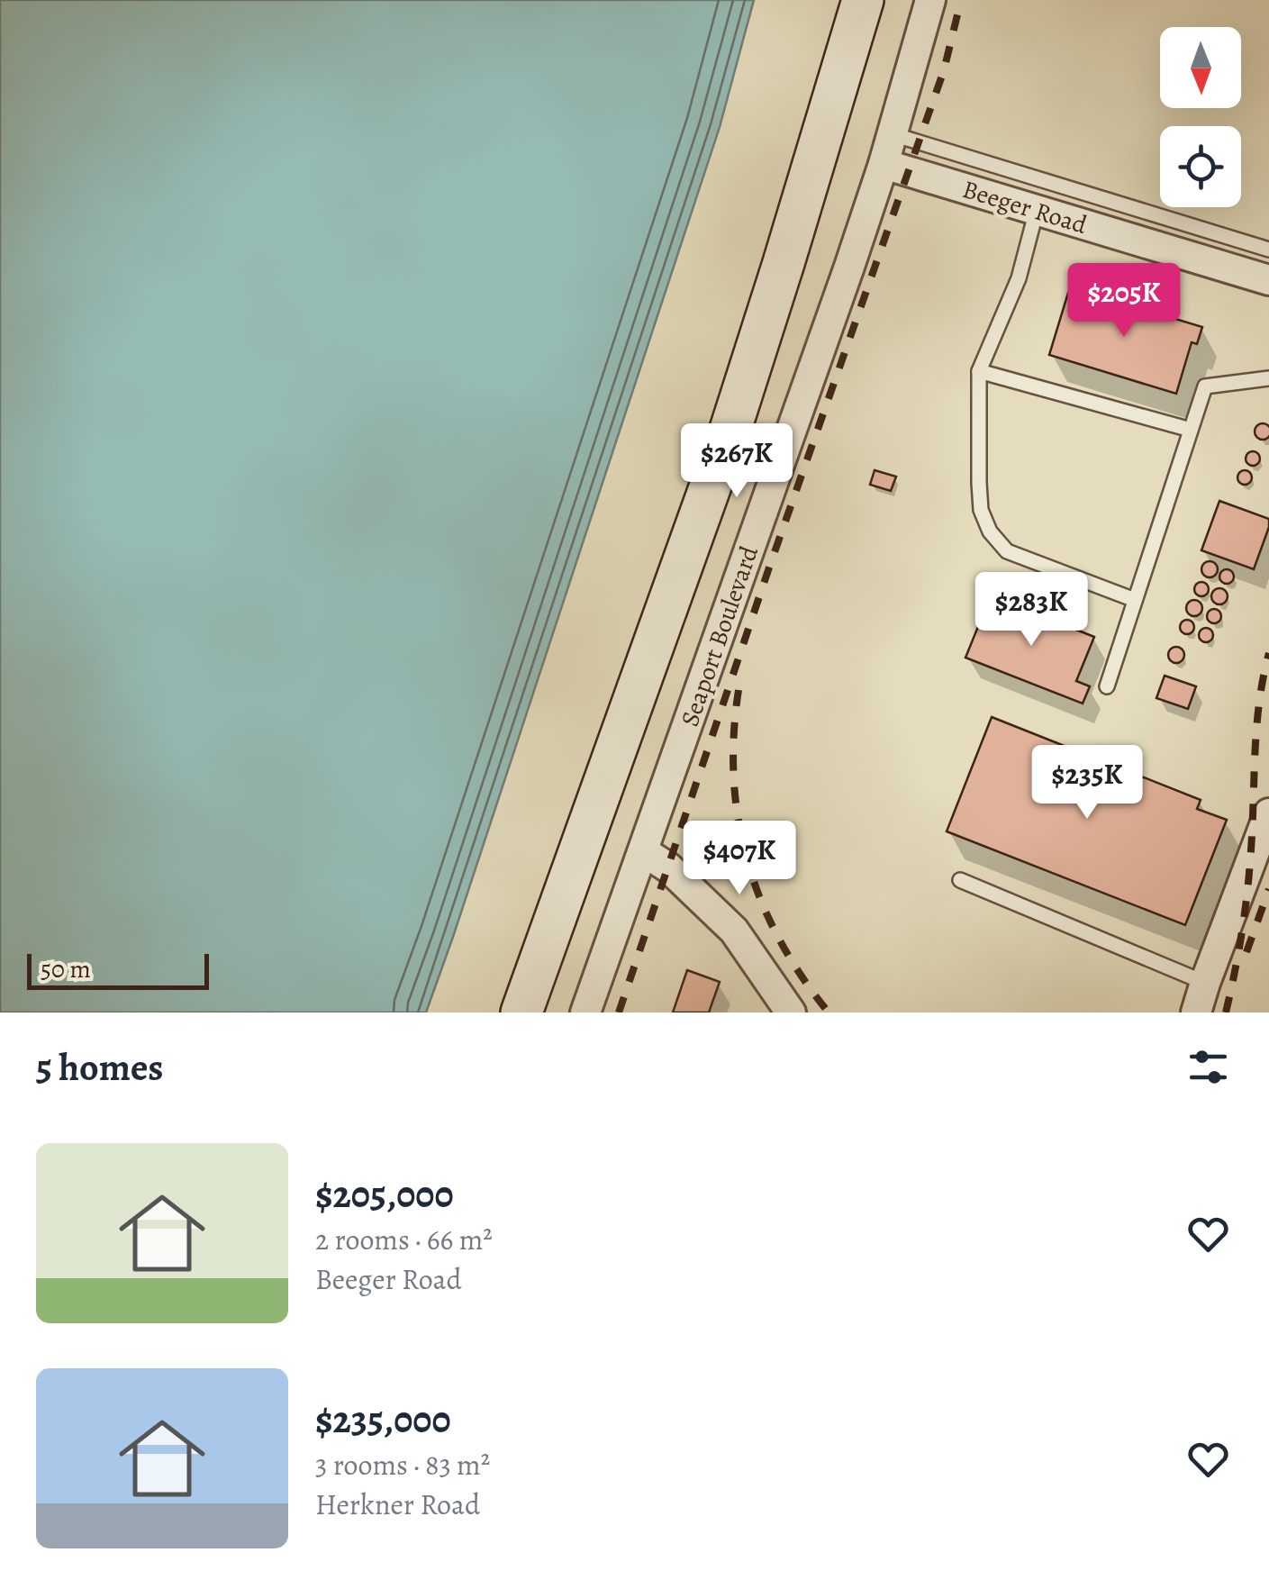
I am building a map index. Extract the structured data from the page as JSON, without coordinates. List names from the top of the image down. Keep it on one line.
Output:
{"streets":{"street":["Beeger Road","Seaport Boulevard"]},"crossings":[["Beeger Road","Seaport Boulevard"]],"scale_bar":"50 m","north":"bottom","page":{"price":["$205K","$267K","$283K","$235K","$407K"],"scale":"50 m","heading":"5 homes","list":[{"name":"$205,000","note":"2 rooms · 66 m² · Beeger Road"},{"name":"$235,000","note":"3 rooms · 83 m² · Herkner Road"}]}}
